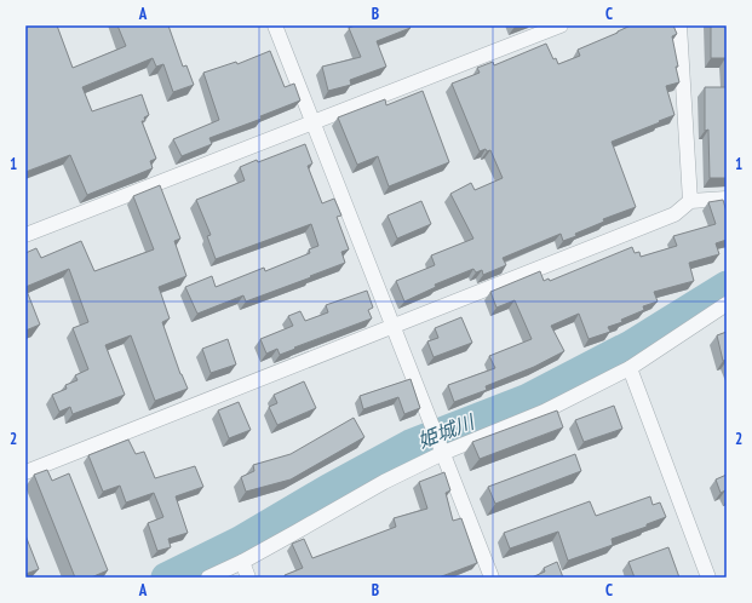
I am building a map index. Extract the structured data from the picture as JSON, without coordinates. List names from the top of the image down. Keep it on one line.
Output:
{"water":["姫城川"],"grid":{"columns":["A","B","C"],"rows":["1","2"]}}
